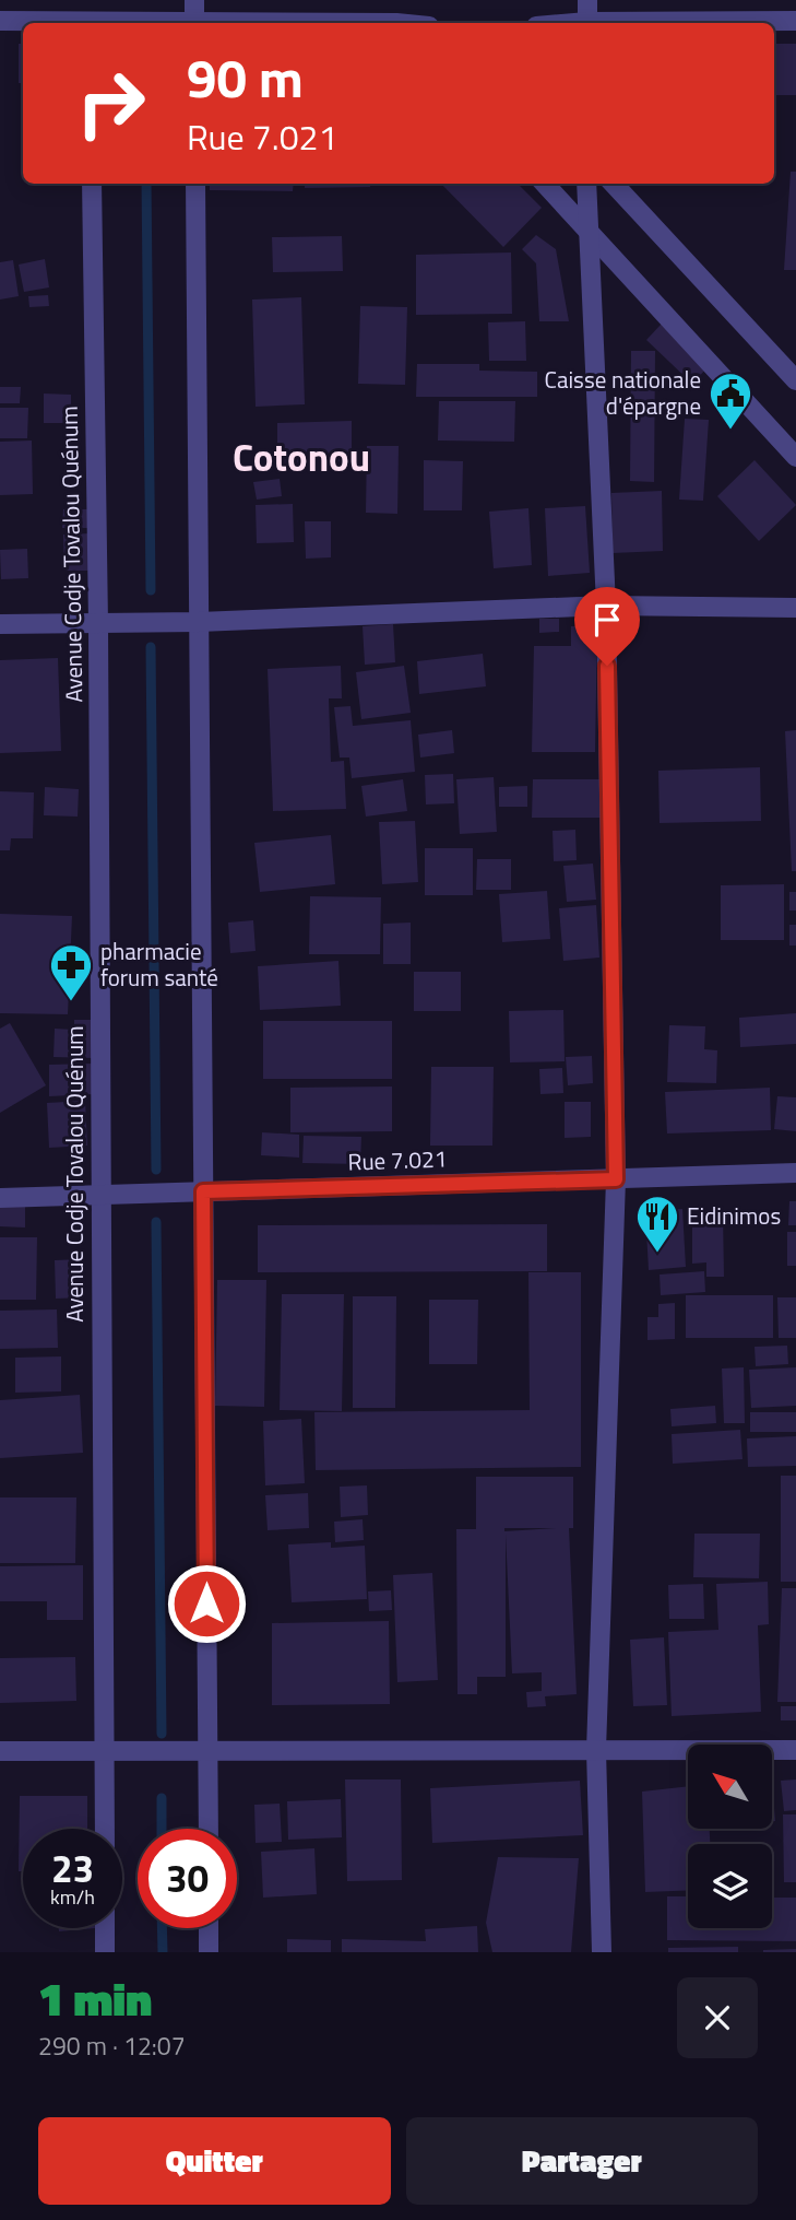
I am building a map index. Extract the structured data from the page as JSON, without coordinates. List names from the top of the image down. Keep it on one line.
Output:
{"streets":{"street":["Avenue Codje Tovalou Quénum","Rue 7.021"]},"crossings":[["Avenue Codje Tovalou Quénum","Rue 7.021"]],"districts":["Cotonou"],"places":{"public building":["Caisse nationale d'épargne"],"pharmacy":["pharmacie forum santé"],"restaurant":["Eidinimos"]},"north":"top left","page":{"turn":["90 m","Rue 7.021"],"speed":"23 km/h","limit":"30","heading":["1 min","290 m · 12:07"],"buttons":["Quitter","Partager"]}}
